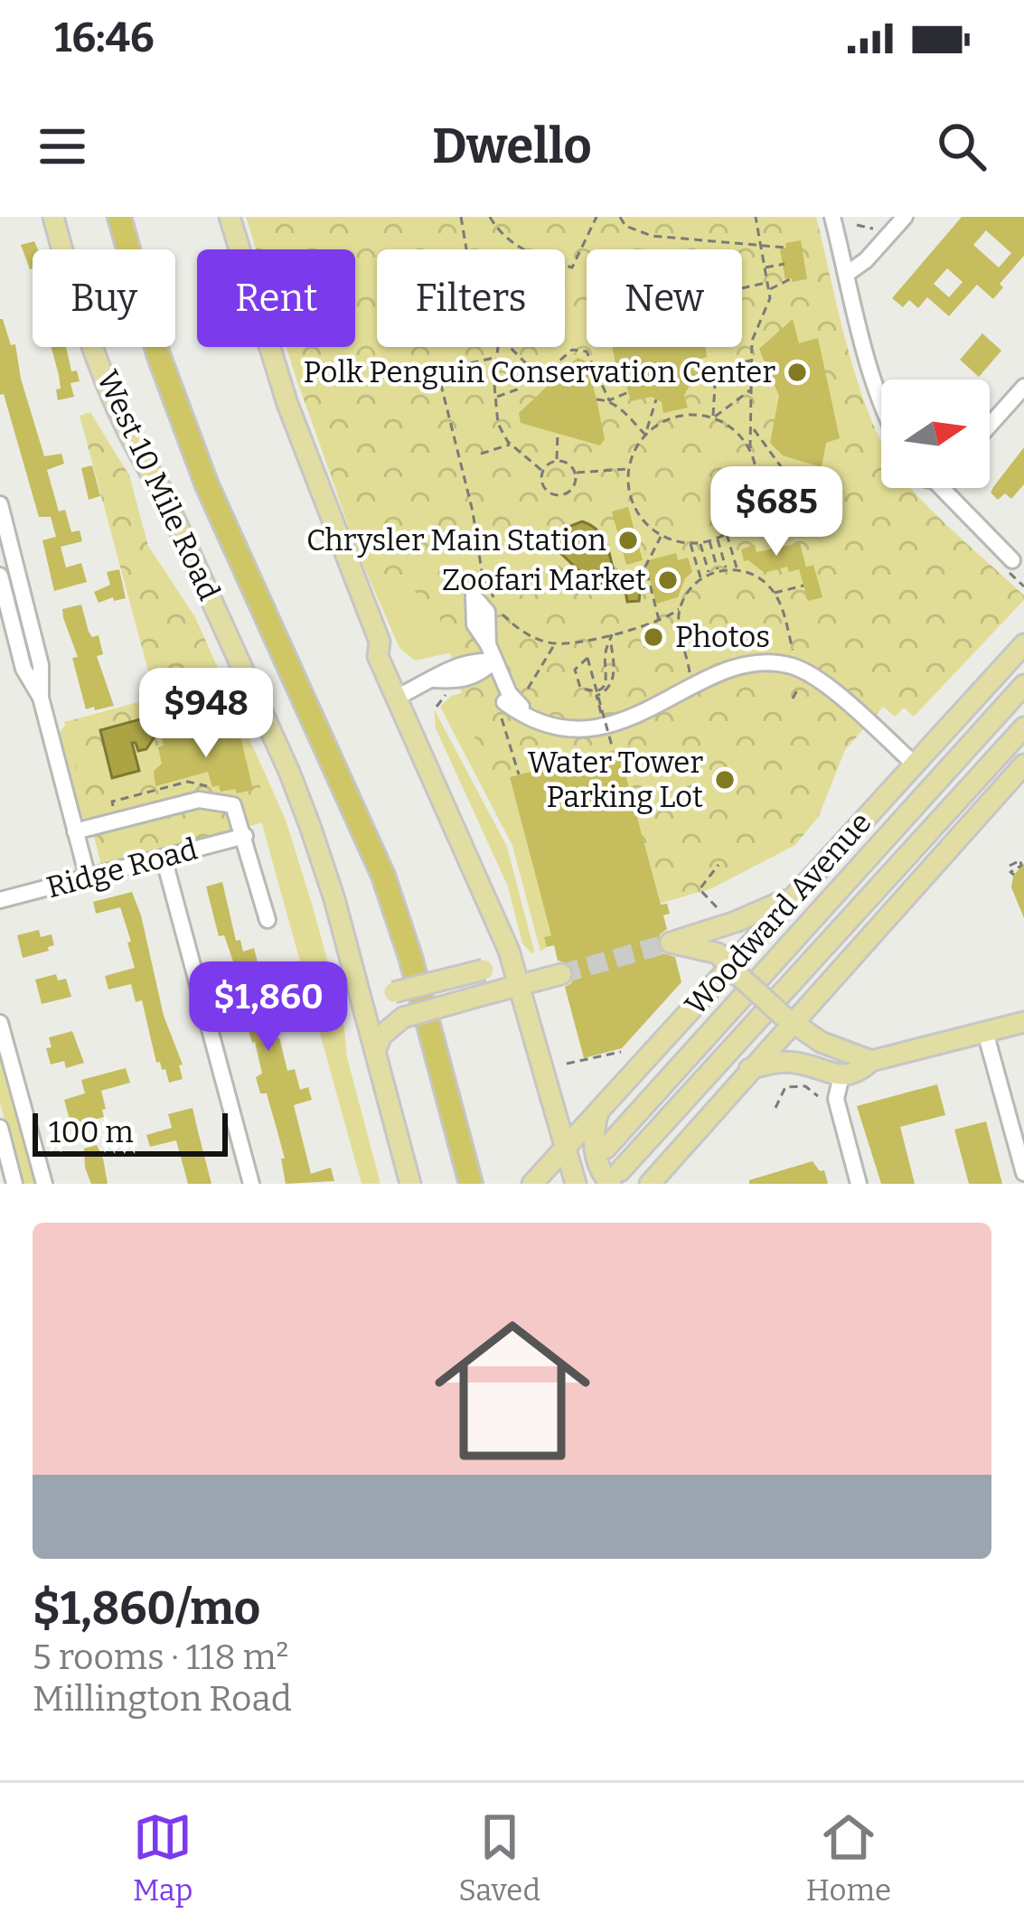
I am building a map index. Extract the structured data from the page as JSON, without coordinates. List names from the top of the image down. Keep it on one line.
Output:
{"streets":{"main road":["West 10 Mile Road","Woodward Avenue"],"street":["Ridge Road"]},"places":["Polk Penguin Conservation Center","Chrysler Main Station","Zoofari Market","Photos","Water Tower Parking Lot"],"scale_bar":"100 m","north":"right","page":{"status":"16:46","header":"Dwello","chip":["Buy","Rent","Filters","New"],"price":["$685","$948","$1,860"],"scale":"100 m","list":[{"name":"$1,860/mo","note":"5 rooms · 118 m² · Millington Road"}],"tabs":["Map","Saved","Home"]}}
